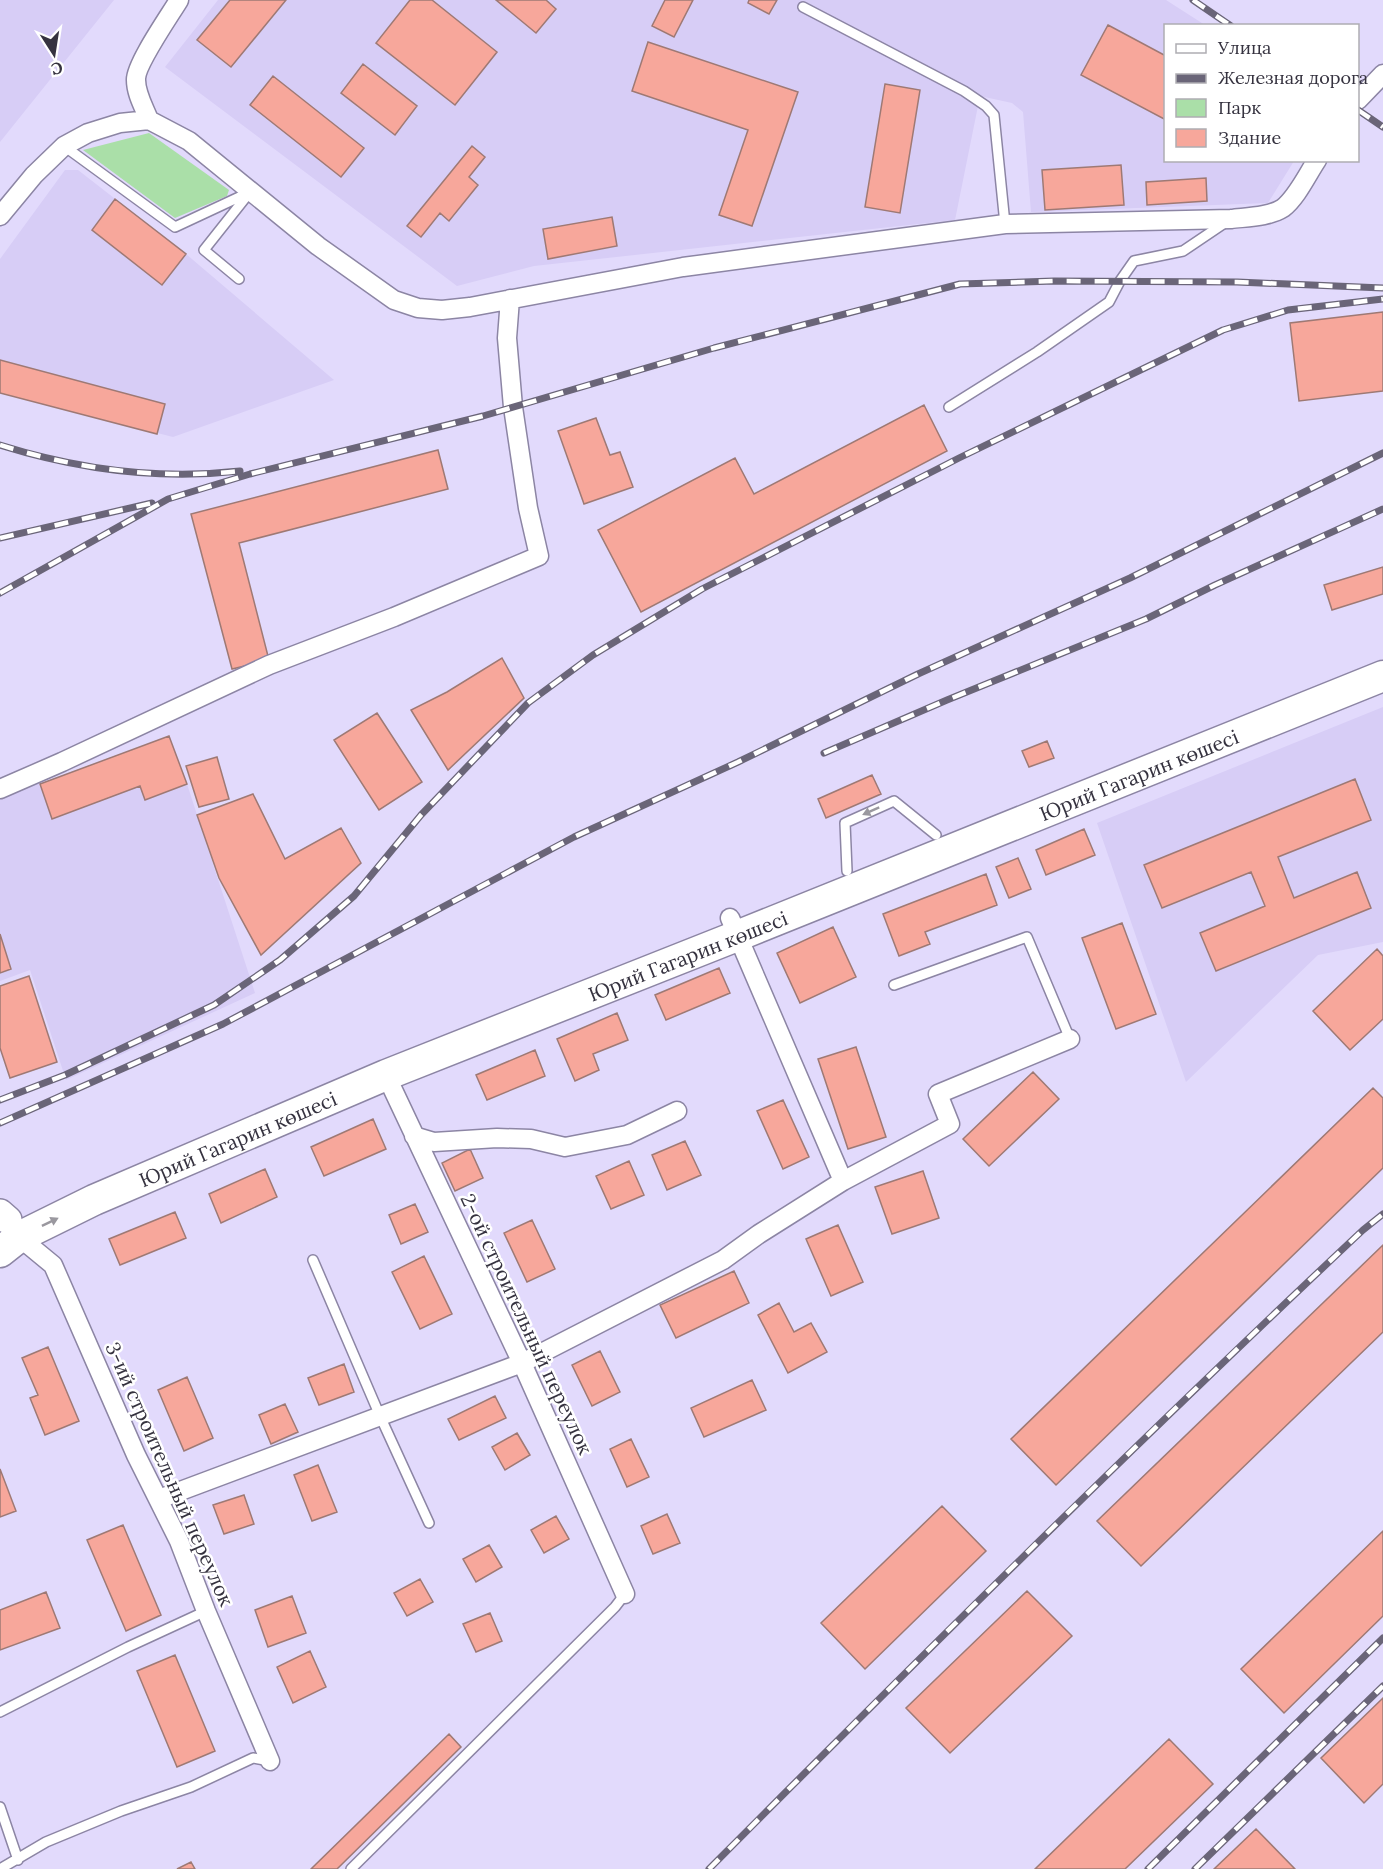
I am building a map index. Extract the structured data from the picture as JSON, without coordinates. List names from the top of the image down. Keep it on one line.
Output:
{"streets":{"main road":["Юрий Гагарин көшесі"],"street":["2-ой строительный переулок","3-ий строительный переулок"]},"crossings":[["Юрий Гагарин көшесі","2-ой строительный переулок"],["Юрий Гагарин көшесі","3-ий строительный переулок"]],"legend":["Улица","Железная дорога","Парк","Здание"],"north":"bottom"}
